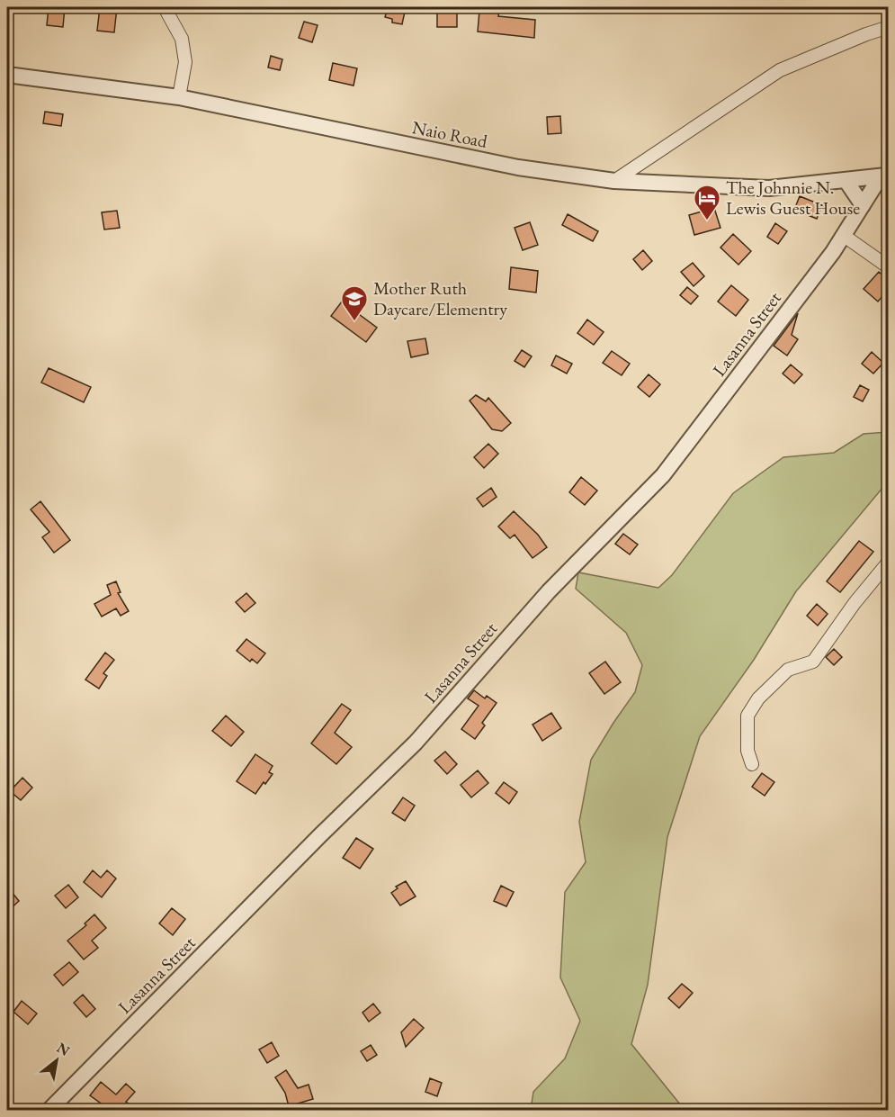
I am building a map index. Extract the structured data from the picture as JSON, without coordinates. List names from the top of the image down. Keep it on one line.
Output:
{"streets":{"street":["Naio Road","Lasanna Street"]},"crossings":[["Naio Road","Lasanna Street"]],"places":{"hotel":["The Johnnie N. Lewis Guest House"],"school or university":["Mother Ruth Daycare/Elementry"]},"north":"top right"}
